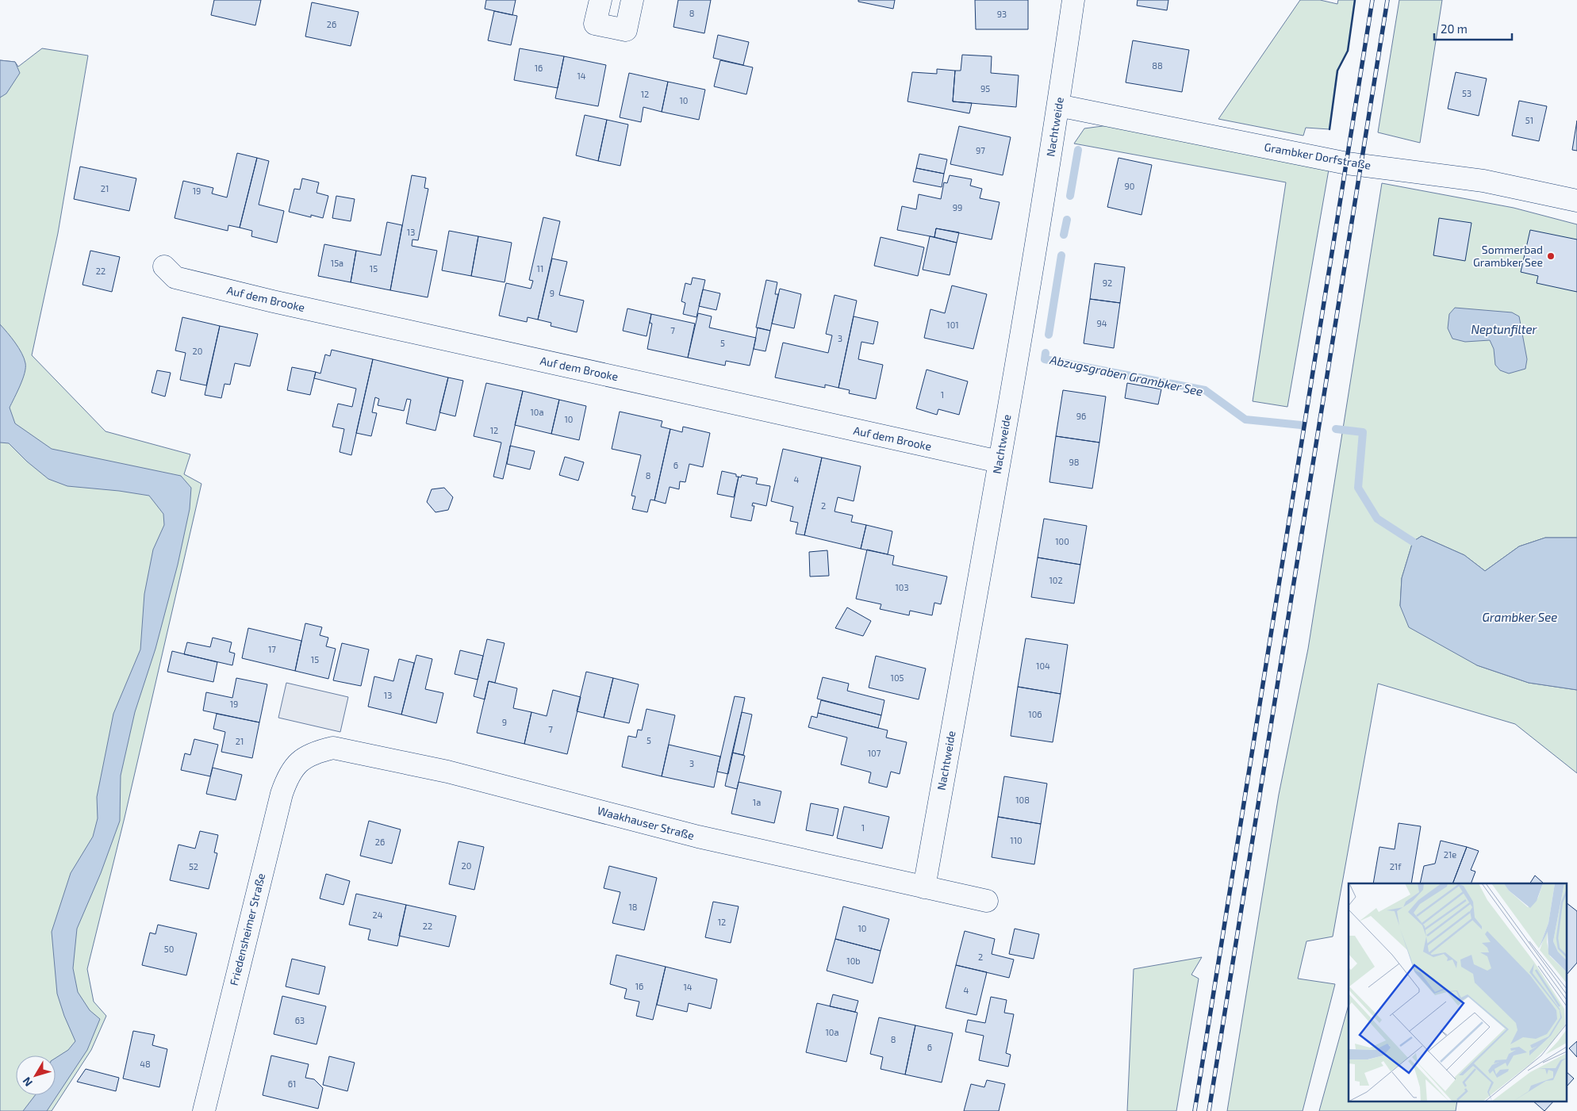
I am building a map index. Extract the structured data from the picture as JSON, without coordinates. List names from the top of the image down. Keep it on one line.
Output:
{"streets":{"street":["Nachtweide","Grambker Dorfstraße","Auf dem Brooke","Waakhauser Straße","Friedensheimer Straße"]},"crossings":[["Nachtweide","Grambker Dorfstraße"],["Nachtweide","Auf dem Brooke"],["Nachtweide","Waakhauser Straße"],["Waakhauser Straße","Friedensheimer Straße"]],"water":["Neptunfilter","Abzugsgraben Grambker See","Grambker See"],"places":["Sommerbad Grambker See"],"house_numbers":["8","93","26","88","16","14","95","53","12","10","51","97","90","21","19","99","13","15a","15","11","22","92","9","94","101","7","3","5","20","1","10a","96","10","12","98","6","8","4","2","100","102","103","17","15","104","105","13","19","106","9","7","5","21","107","3","108","1a","1","110","26","21e","20","52","21f","18","24","12","22","10","50","2","10b","16","14","4","63","10a","8","6","48","61"],"scale_bar":"20 m","north":"bottom left"}
